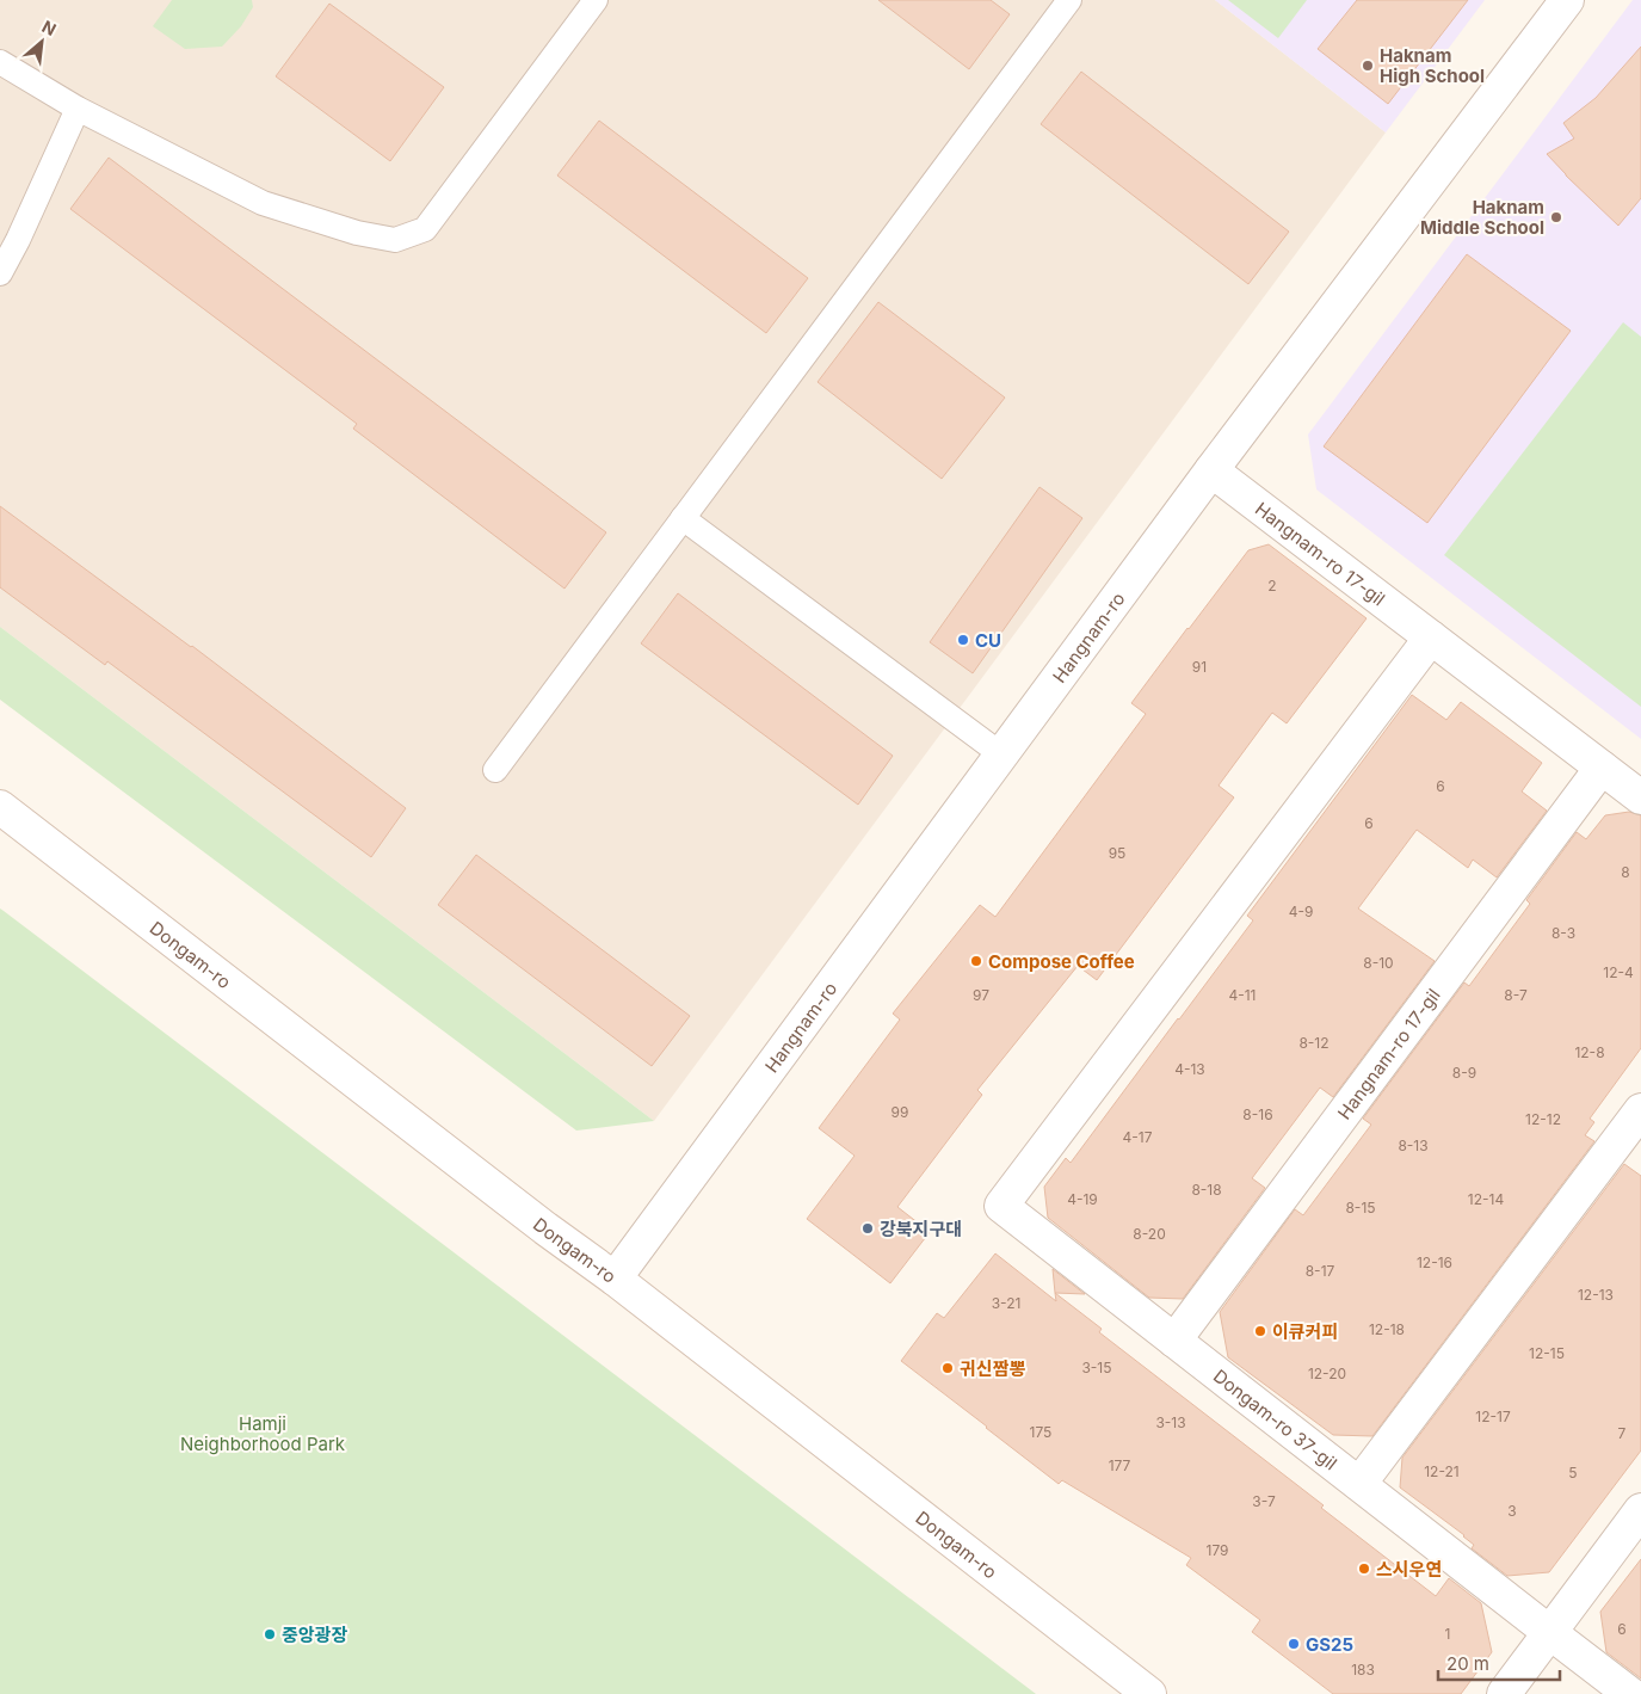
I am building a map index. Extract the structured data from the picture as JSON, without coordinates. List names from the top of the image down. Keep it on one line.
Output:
{"streets":{"street":["Hangnam-ro 17-gil","Hangnam-ro","Dongam-ro","Dongam-ro 37-gil"]},"crossings":[["Hangnam-ro 17-gil","Hangnam-ro"],["Hangnam-ro 17-gil","Dongam-ro 37-gil"],["Hangnam-ro","Dongam-ro"]],"parks":["Hamji Neighborhood Park"],"places":["Haknam High School","Haknam Middle School","CU","Compose Coffee","강북지구대","이큐커피","귀신짬뽕","스시우연","중앙광장","GS25"],"house_numbers":["2","91","6","6","95","8","4-9","8-3","8-10","12-4","97","4-11","8-7","8-12","12-8","4-13","8-9","99","8-16","12-12","4-17","8-13","8-18","4-19","12-14","8-15","8-20","12-16","8-17","12-13","3-21","12-18","12-15","3-15","12-20","12-17","3-13","175","7","177","12-21","5","3-7","3","179","6","1","183"],"scale_bar":"20 m","north":"top right"}
